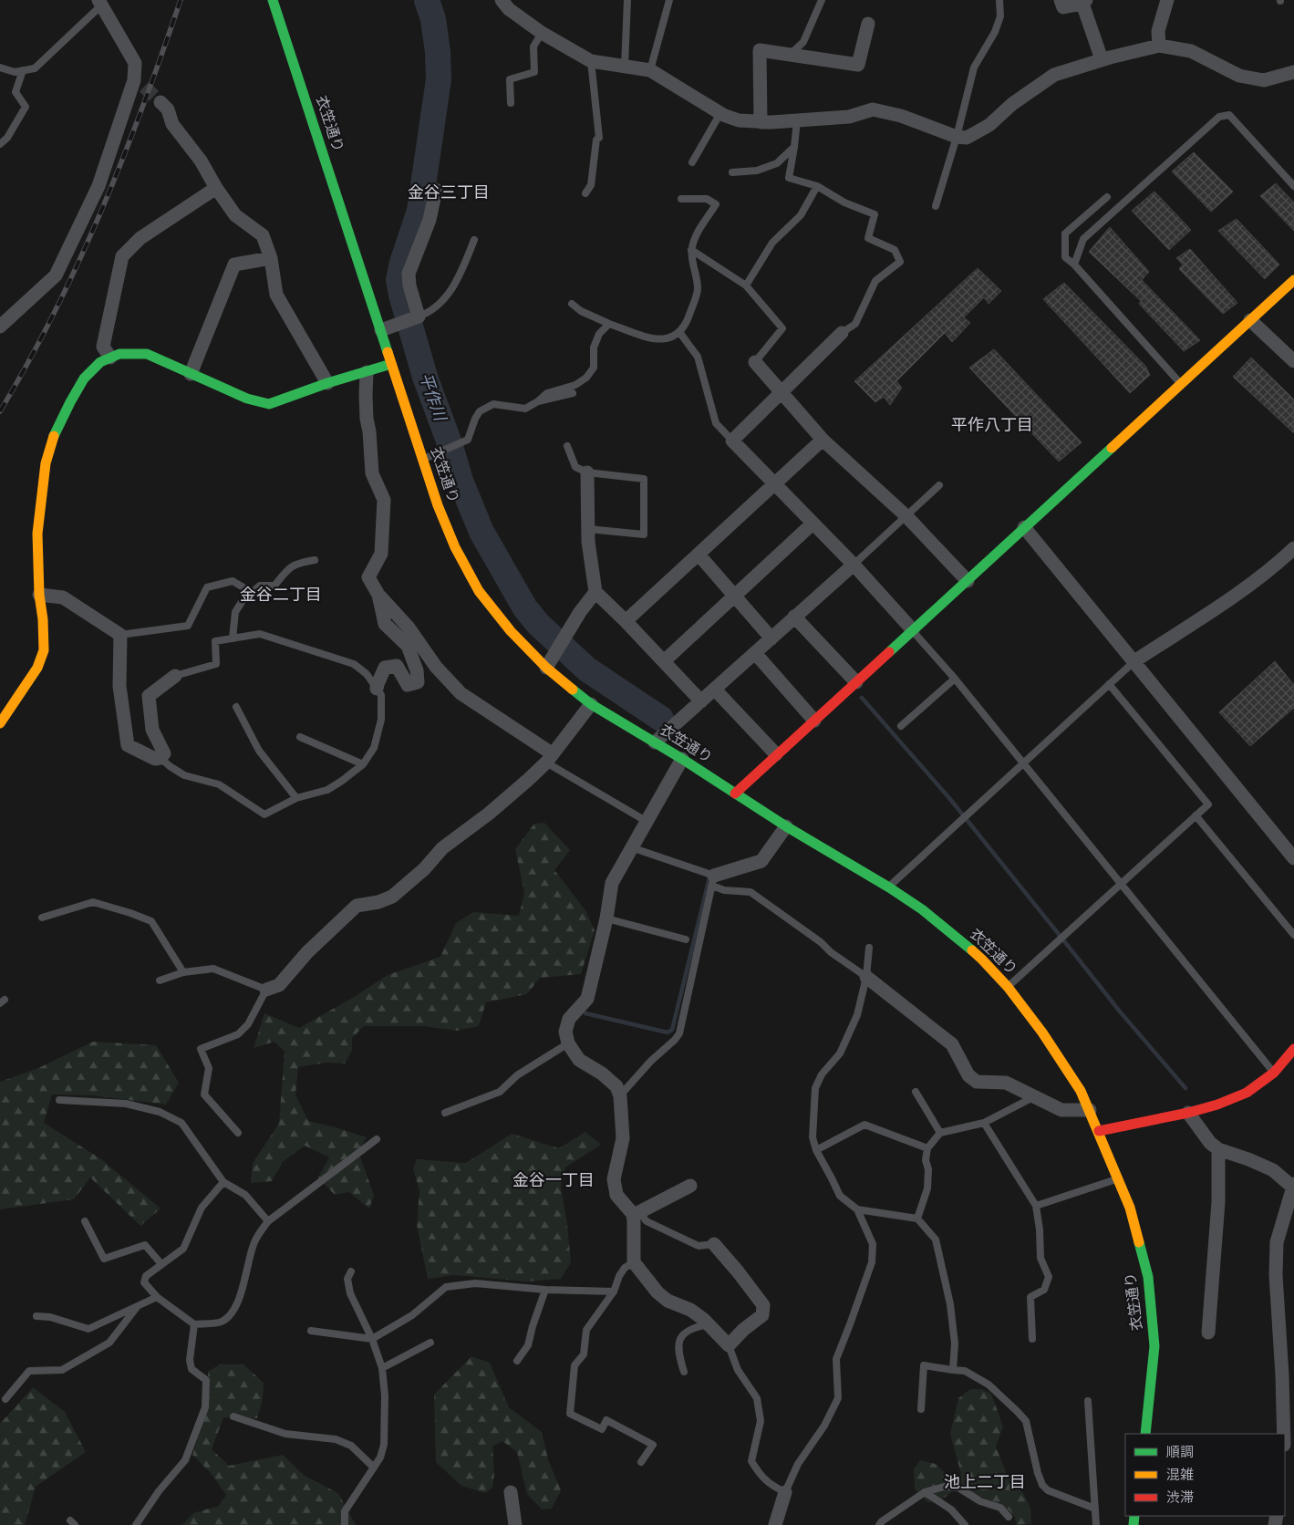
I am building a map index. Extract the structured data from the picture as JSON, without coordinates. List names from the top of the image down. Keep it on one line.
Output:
{"streets":{"street":["衣笠通り"]},"districts":["金谷三丁目","平作八丁目","金谷二丁目","金谷一丁目","池上二丁目"],"water":["平作川"],"legend":["順調","混雑","渋滞"]}
